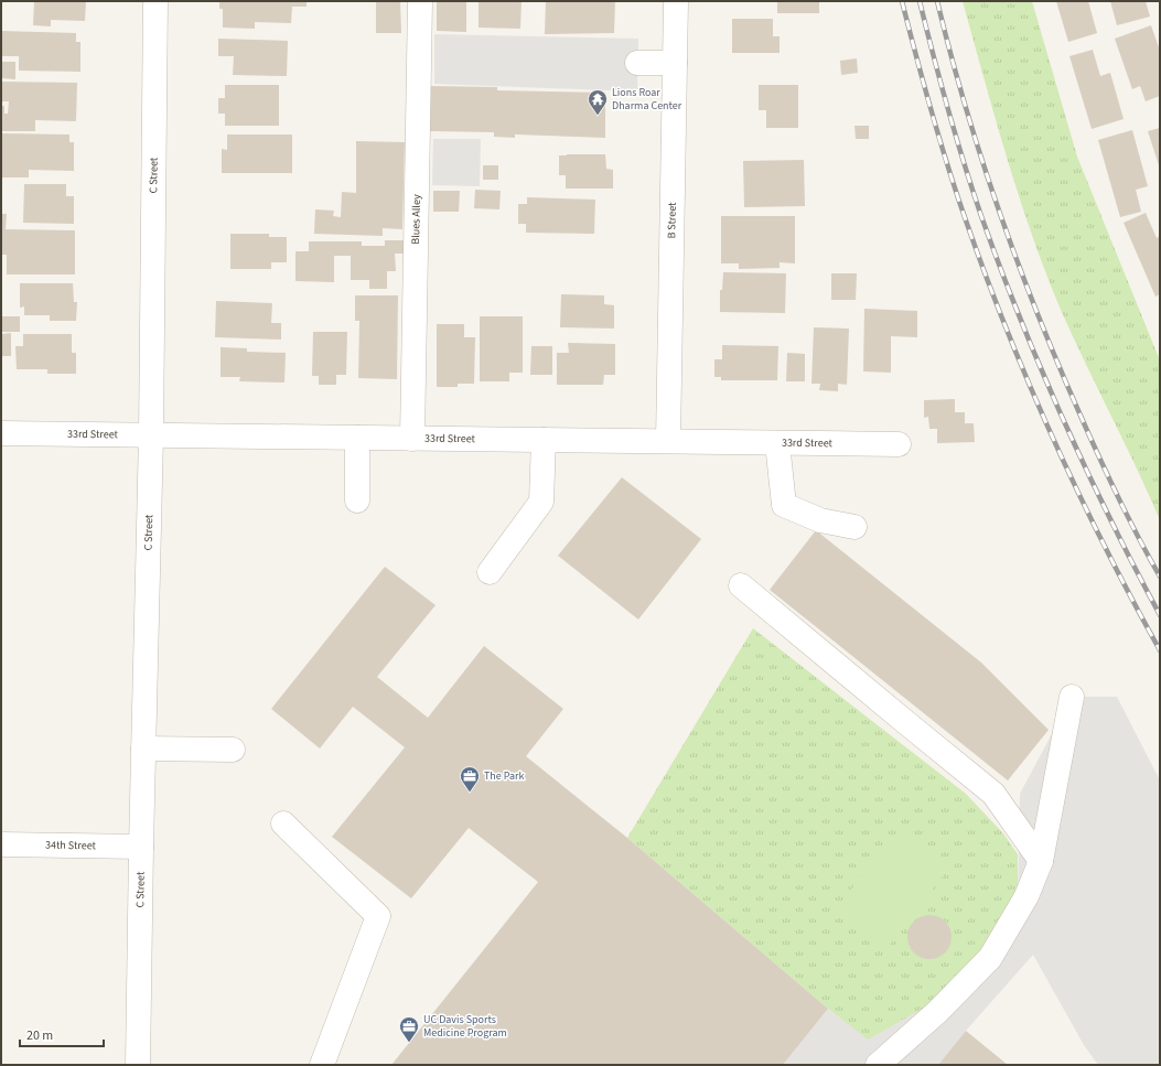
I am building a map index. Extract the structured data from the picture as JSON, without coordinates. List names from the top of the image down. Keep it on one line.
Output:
{"streets":{"street":["C Street","Blues Alley","B Street","33rd Street","34th Street"]},"crossings":[["C Street","33rd Street"],["C Street","34th Street"],["Blues Alley","33rd Street"],["B Street","33rd Street"]],"places":{"temple":["Lions Roar Dharma Center"],"office":["The Park","UC Davis Sports Medicine Program"]},"scale_bar":"20 m"}
